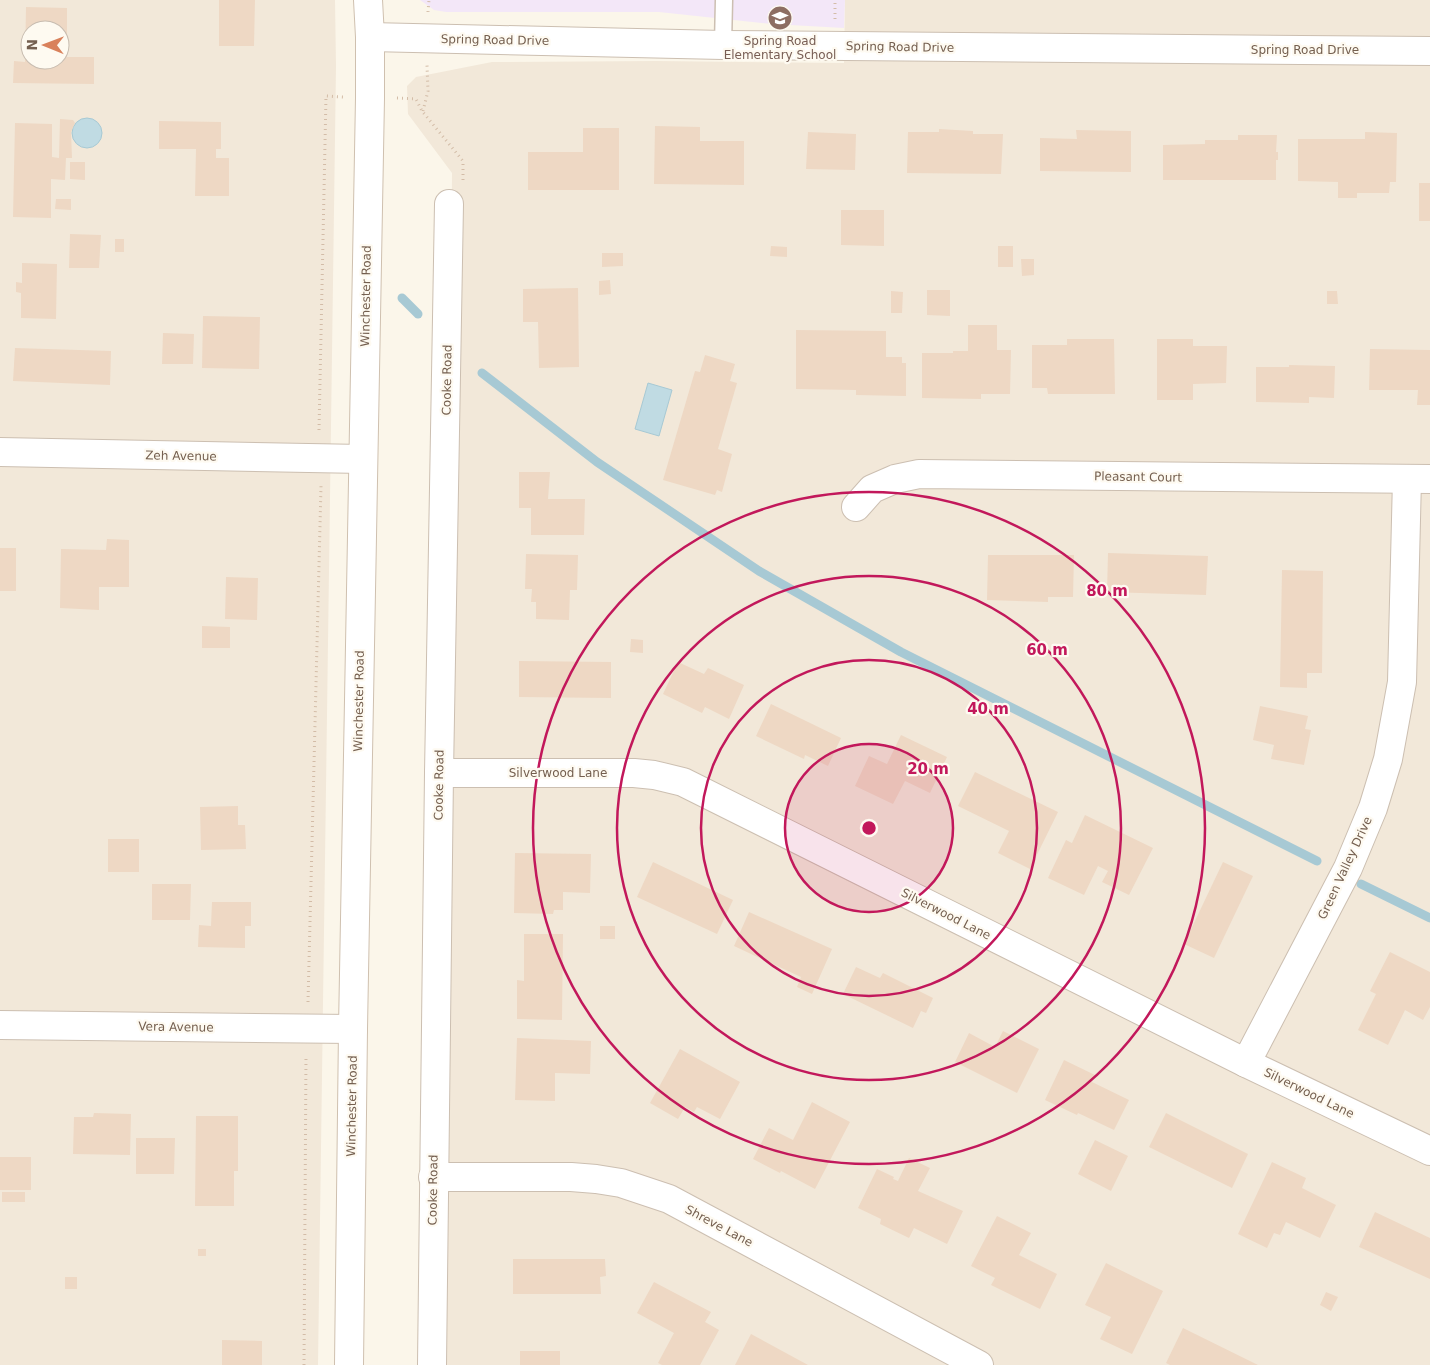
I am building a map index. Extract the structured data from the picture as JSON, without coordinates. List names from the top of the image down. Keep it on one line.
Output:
{"streets":{"street":["Spring Road Drive","Winchester Road","Cooke Road","Zeh Avenue","Pleasant Court","Silverwood Lane","Green Valley Drive","Vera Avenue","Shreve Lane"]},"crossings":[["Spring Road Drive","Winchester Road"],["Winchester Road","Zeh Avenue"],["Winchester Road","Vera Avenue"],["Cooke Road","Silverwood Lane"],["Cooke Road","Shreve Lane"],["Pleasant Court","Green Valley Drive"],["Silverwood Lane","Green Valley Drive"]],"places":{"school or university":["Spring Road Elementary School"]},"north":"left","rings":["80 m","60 m","40 m","20 m"]}
